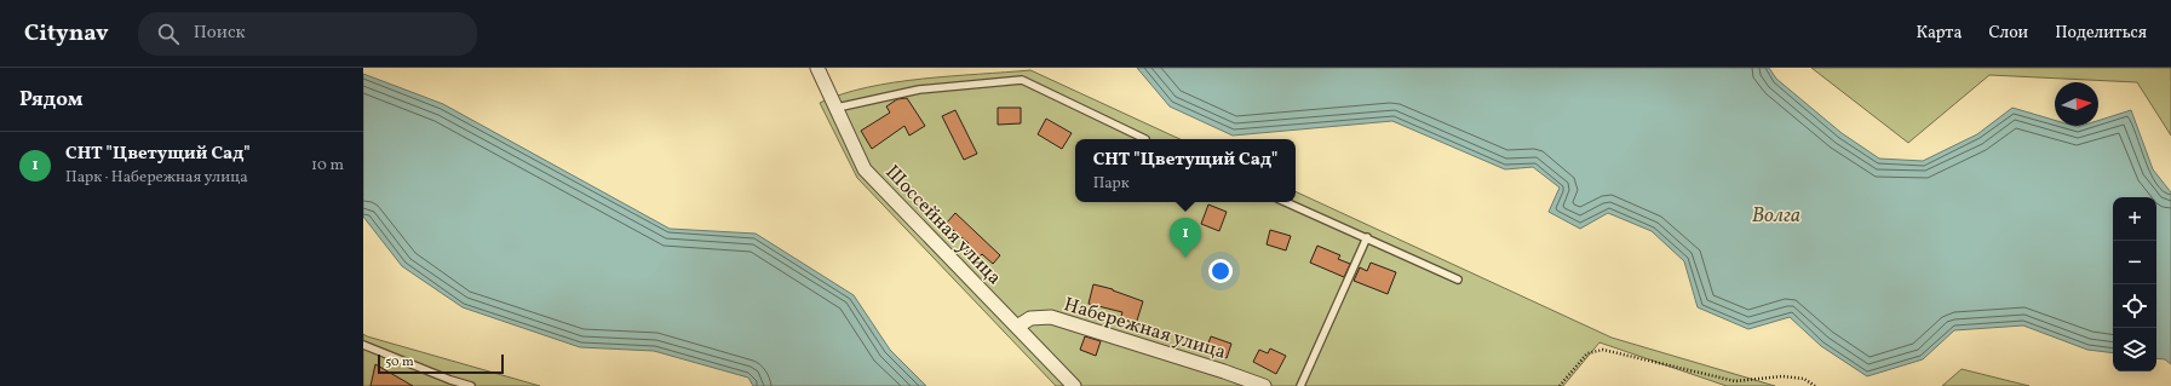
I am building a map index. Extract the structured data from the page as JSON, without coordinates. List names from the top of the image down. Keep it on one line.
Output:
{"streets":{"street":["Шоссейная улица","Набережная улица"]},"crossings":[["Шоссейная улица","Набережная улица"]],"water":["Волга"],"scale_bar":"50 m","north":"right","page":{"header":"Citynav","search":"Поиск","nav":["Карта","Слои","Поделиться"],"heading":"Рядом","list":[{"mark":"1","name":"СНТ \"Цветущий Сад\"","note":"Парк · Набережная улица","value":"10 m"}],"popup":["СНТ \"Цветущий Сад\"","Парк"],"map_buttons":["+","−"],"pins":"1","scale":"50 m"}}
